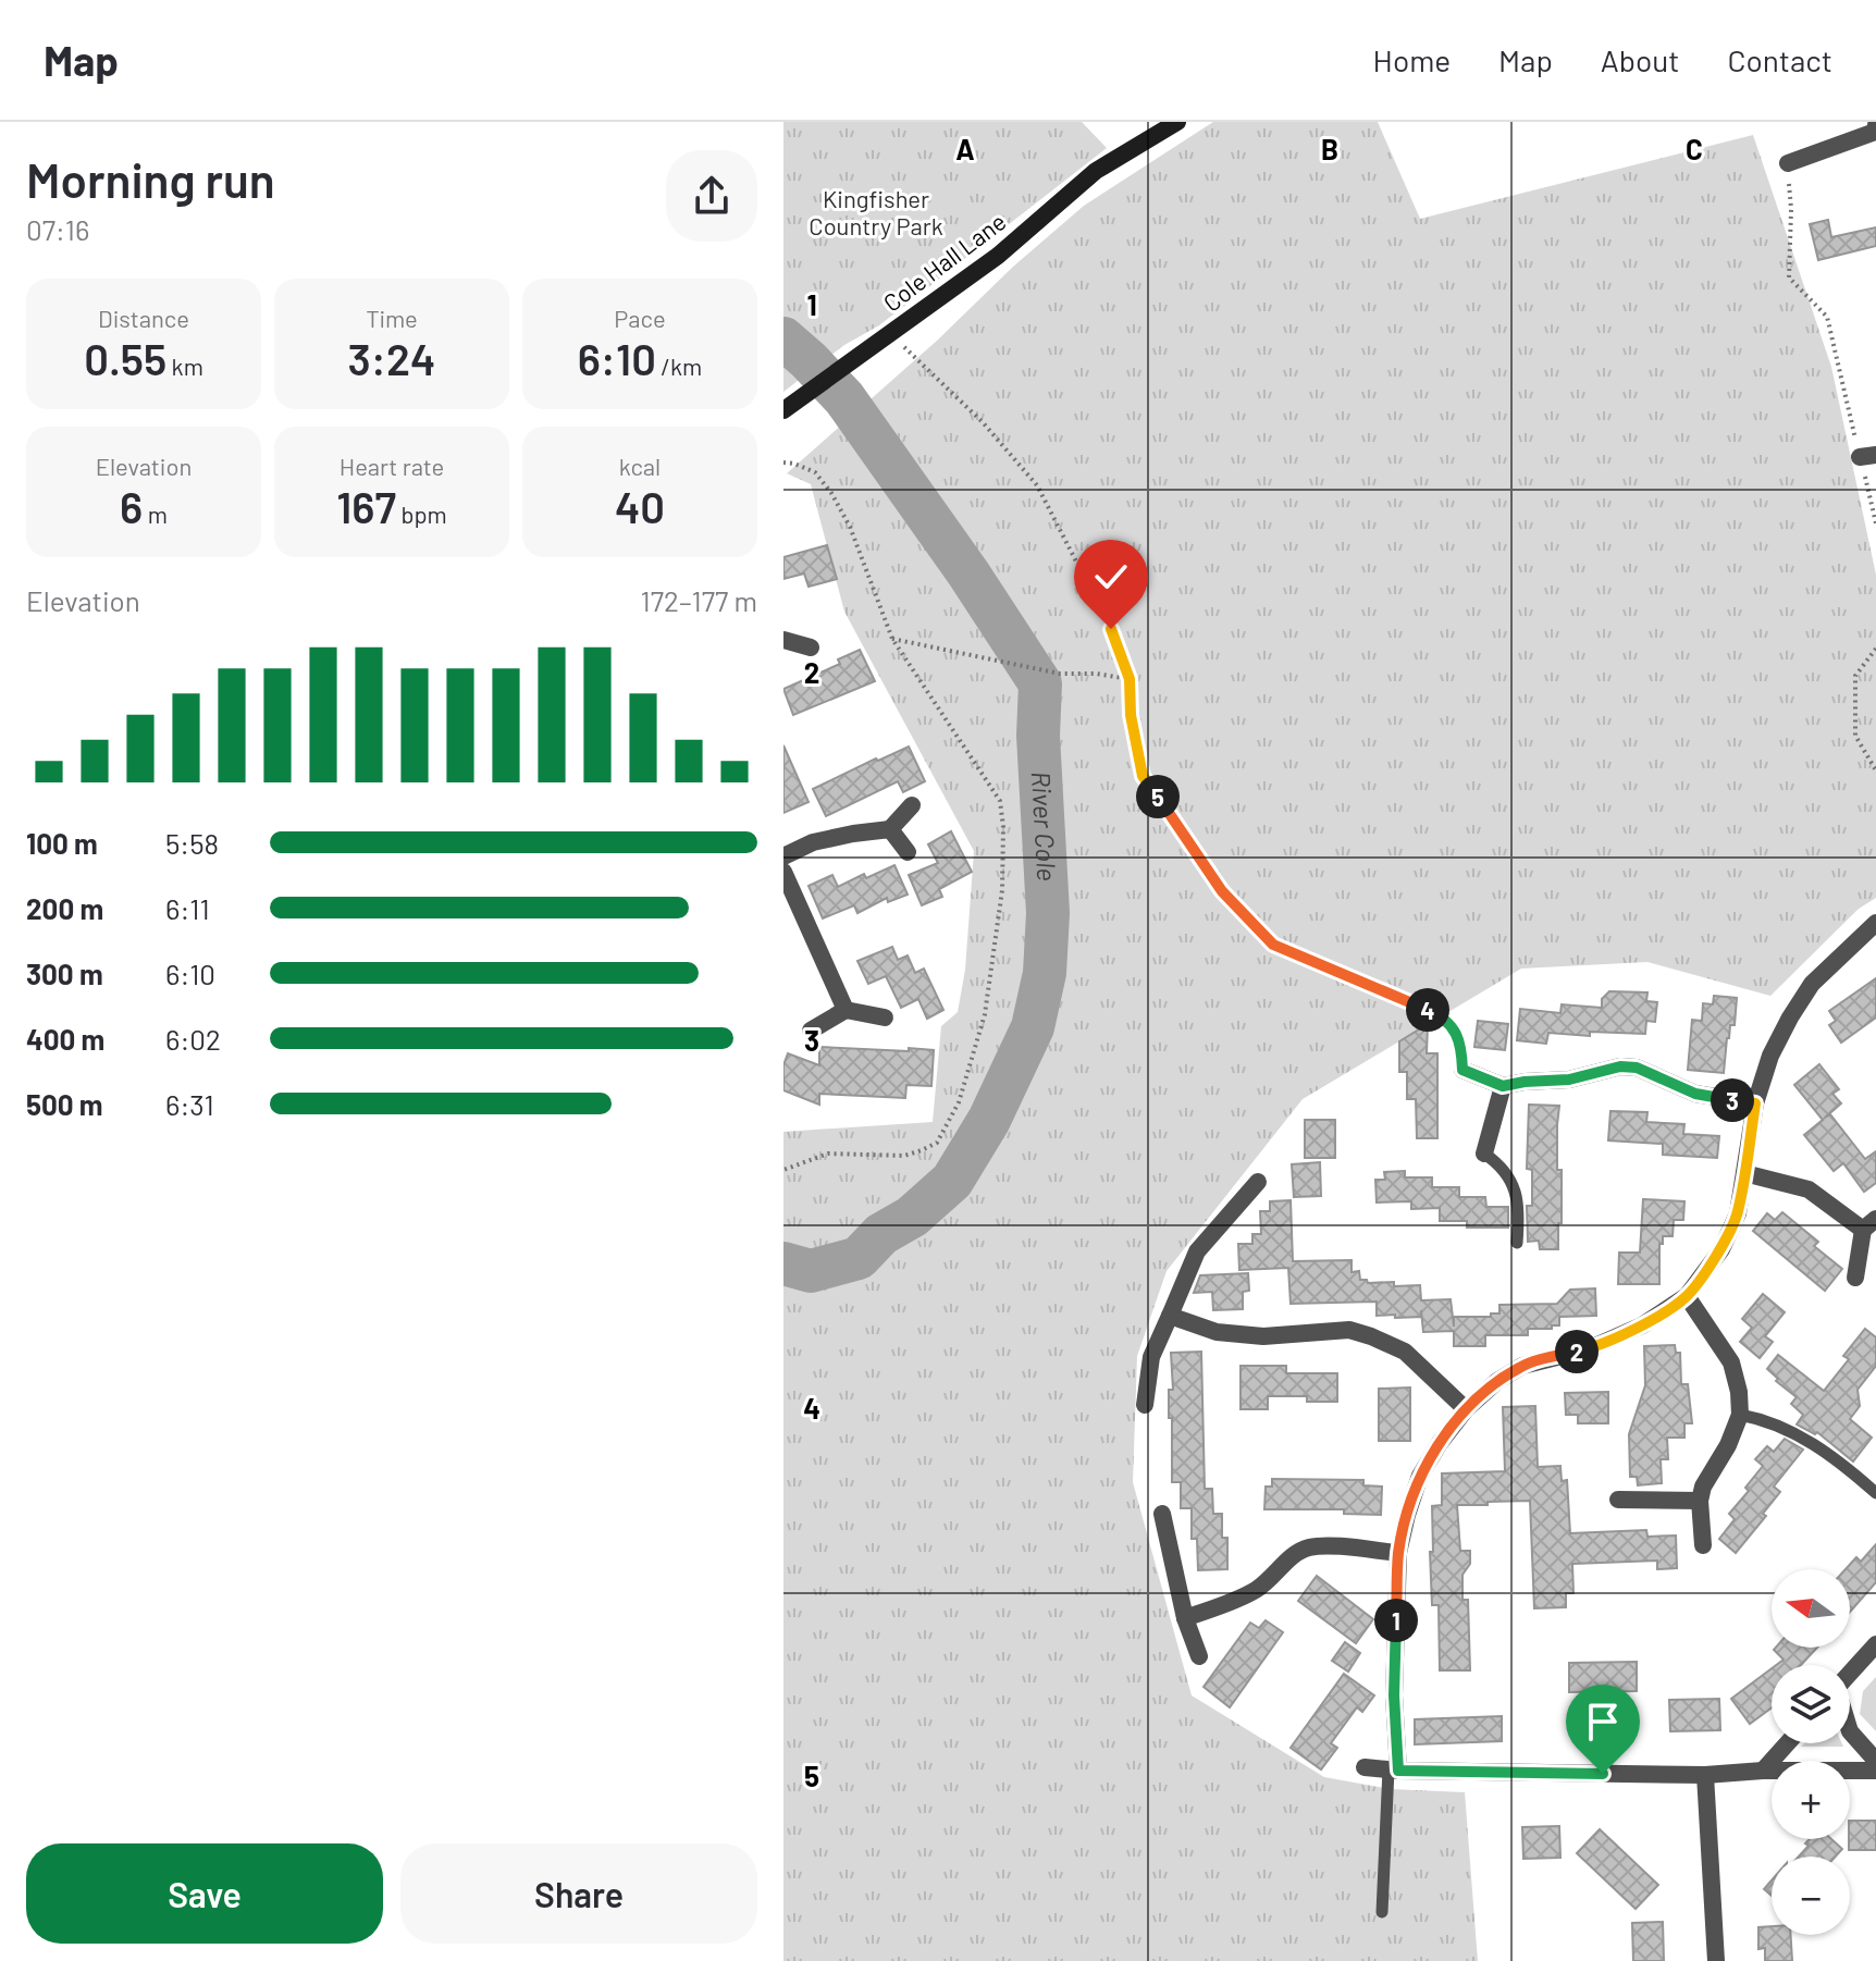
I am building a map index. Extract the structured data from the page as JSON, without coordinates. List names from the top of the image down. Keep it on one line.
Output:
{"streets":{"street":["Cole Hall Lane"]},"water":["River Cole"],"parks":["Kingfisher Country Park"],"north":"left","page":{"header":"Map","nav":["Home","Map","About","Contact"],"heading":["Morning run","07:16"],"stats":[["Distance","0.55 km"],["Time","3:24"],["Pace","6:10 /km"],["Elevation","6 m"],["Heart rate","167 bpm"],["kcal","40"]],"chart":["Elevation","172–177 m"],"pins":["5","4","3","2","1"],"list":[{"name":"100 m","note":"5:58"},{"name":"200 m","note":"6:11"},{"name":"300 m","note":"6:10"},{"name":"400 m","note":"6:02"},{"name":"500 m","note":"6:31"}],"map_buttons":["+","−"],"buttons":["Save","Share"]},"grid":{"columns":["A","B","C"],"rows":["1","2","3","4","5"]}}
